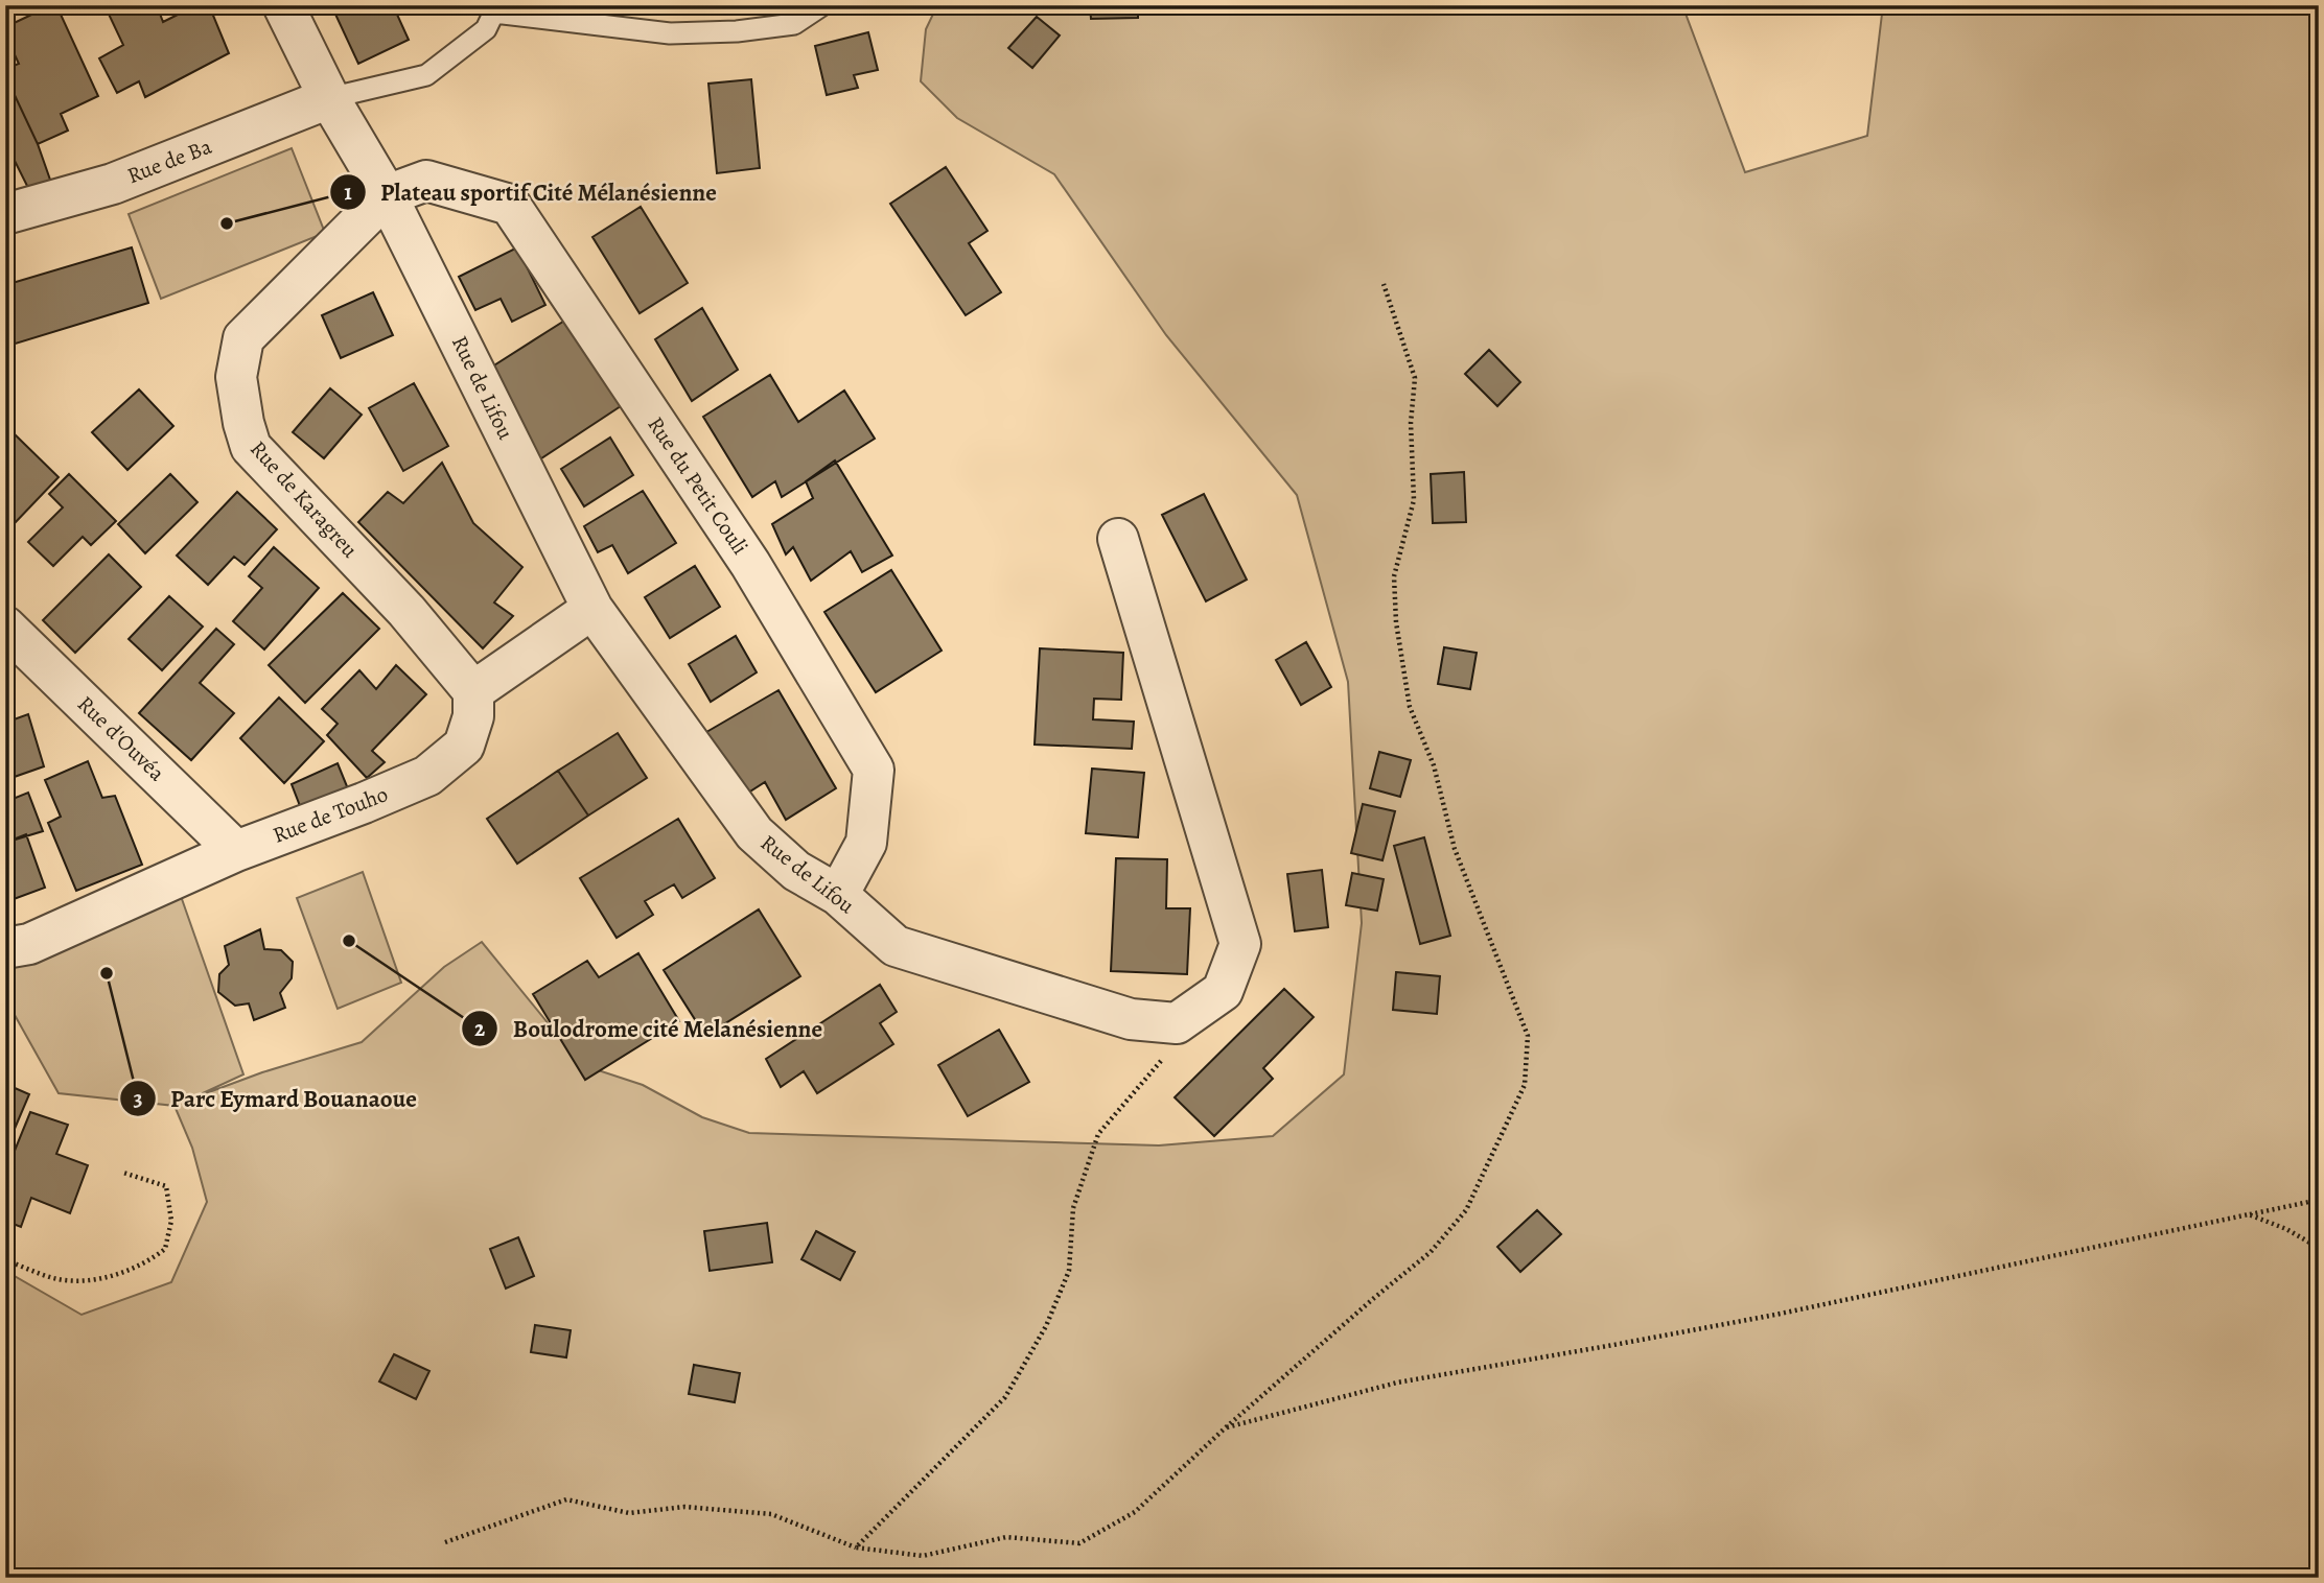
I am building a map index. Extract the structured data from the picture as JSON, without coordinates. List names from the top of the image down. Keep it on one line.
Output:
{"streets":{"street":["Rue de Ba","Rue de Lifou","Rue du Petit Couli","Rue de Karagreu","Rue d'Ouvéa","Rue de Touho"]},"crossings":[["Rue de Ba","Rue de Lifou"],["Rue de Lifou","Rue du Petit Couli"],["Rue de Lifou","Rue de Karagreu"],["Rue du Petit Couli","Rue de Karagreu"],["Rue de Karagreu","Rue de Touho"],["Rue d'Ouvéa","Rue de Touho"]],"places":["Plateau sportif Cité Mélanésienne","Boulodrome cité Melanésienne","Parc Eymard Bouanaoue"]}
